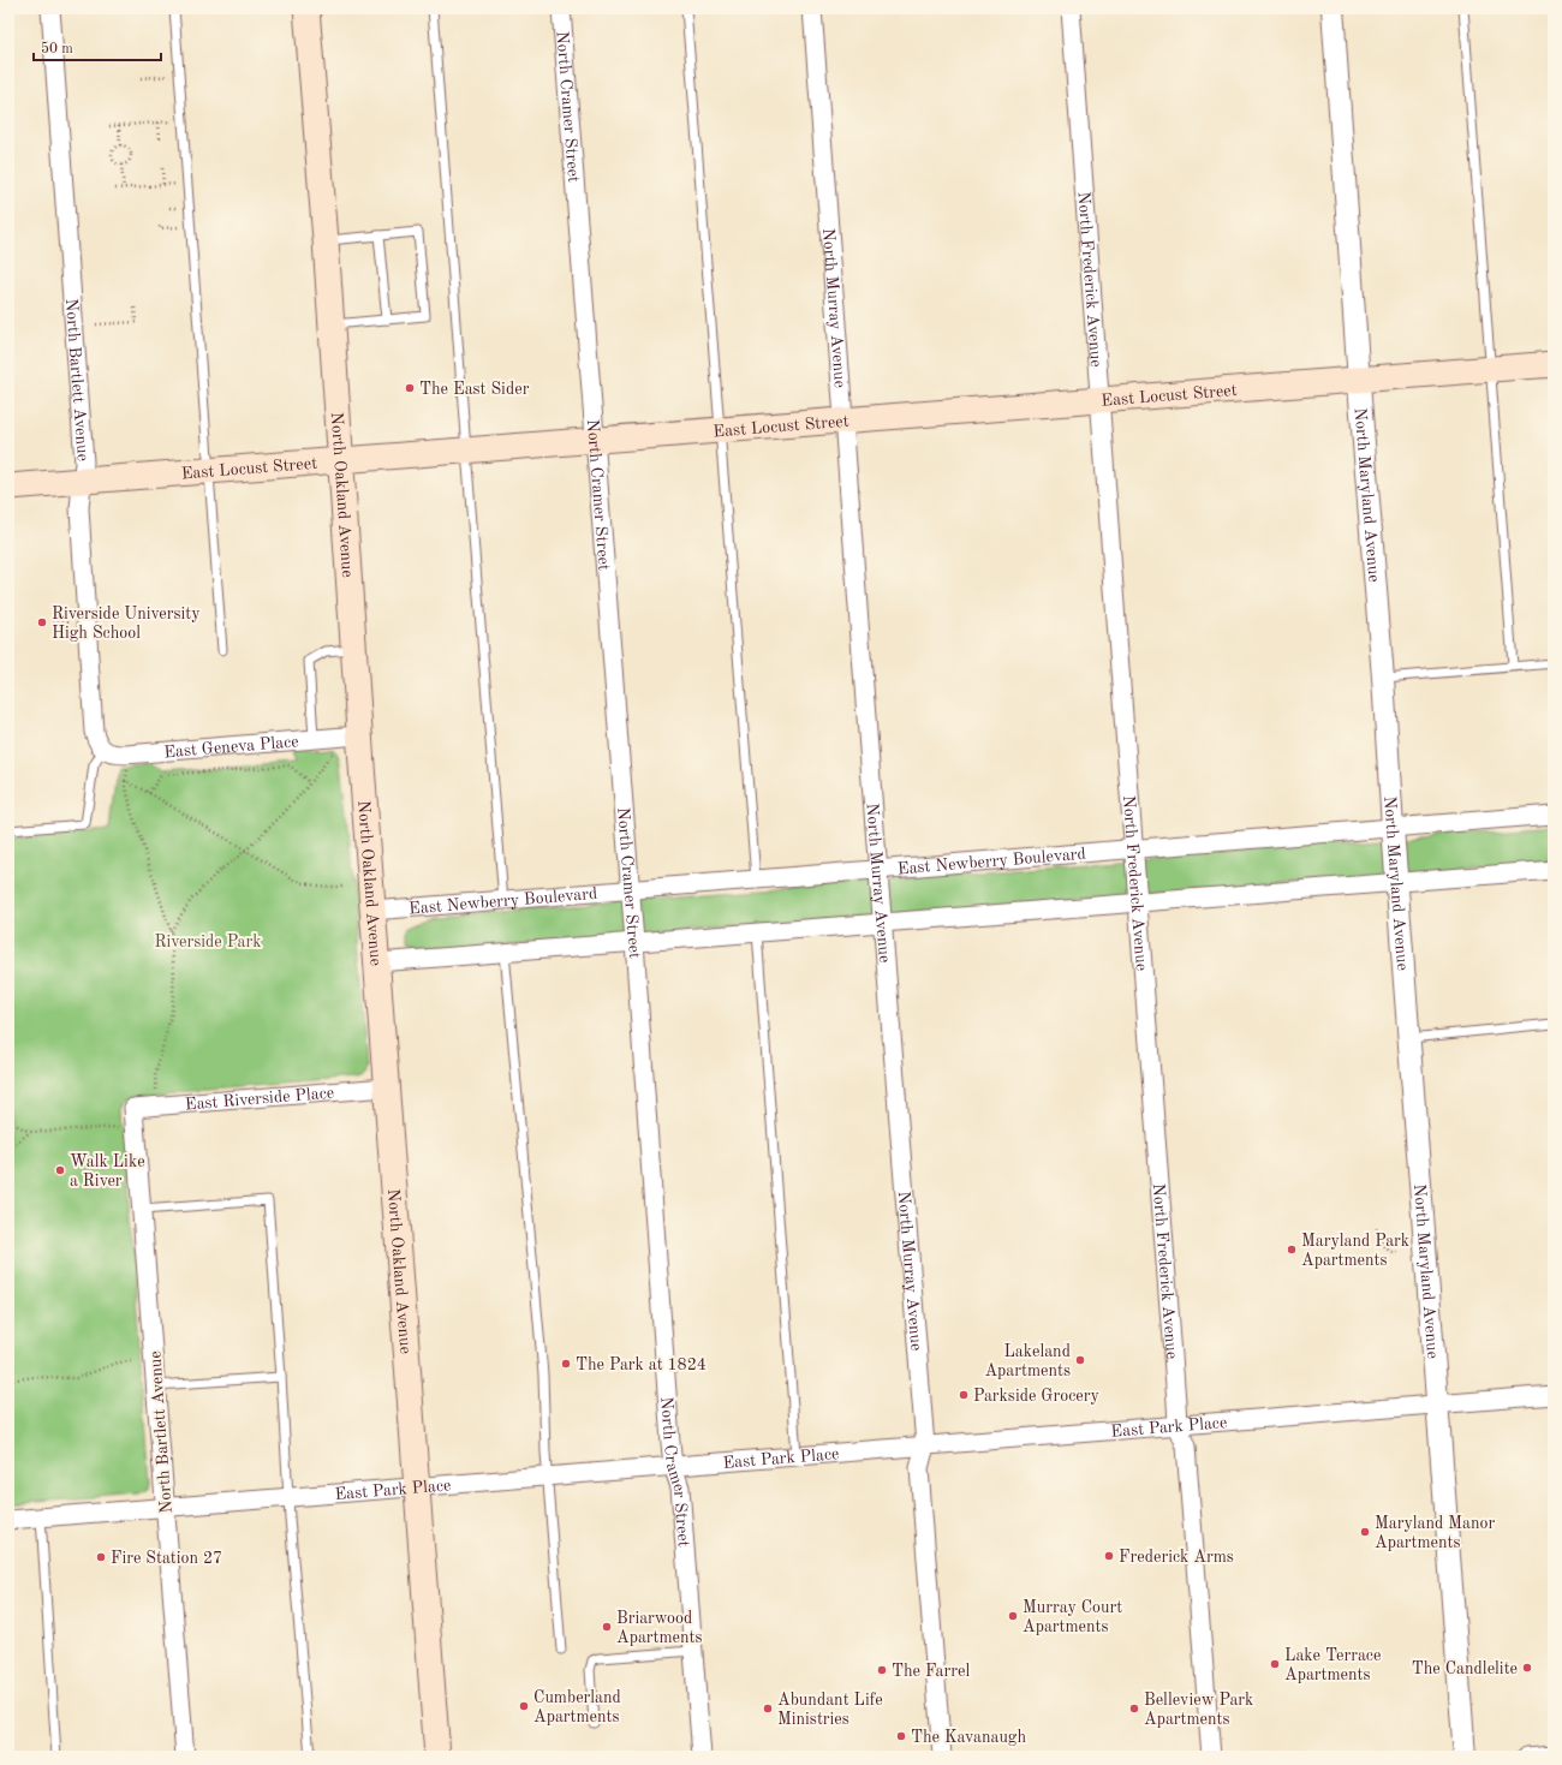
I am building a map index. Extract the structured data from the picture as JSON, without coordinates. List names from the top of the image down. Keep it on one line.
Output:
{"streets":{"main road":["East Locust Street","North Oakland Avenue"],"street":["North Cramer Street","North Frederick Avenue","North Murray Avenue","North Bartlett Avenue","North Maryland Avenue","East Geneva Place","East Newberry Boulevard","East Riverside Place","East Park Place"]},"crossings":[["North Cramer Street","East Locust Street"],["North Cramer Street","East Newberry Boulevard"],["North Cramer Street","East Park Place"],["North Frederick Avenue","East Locust Street"],["North Frederick Avenue","East Newberry Boulevard"],["North Frederick Avenue","East Park Place"],["North Murray Avenue","East Locust Street"],["North Murray Avenue","East Newberry Boulevard"],["North Murray Avenue","East Park Place"],["North Bartlett Avenue","East Locust Street"],["North Bartlett Avenue","East Geneva Place"],["North Bartlett Avenue","East Riverside Place"],["North Bartlett Avenue","East Park Place"],["East Locust Street","North Oakland Avenue"],["East Locust Street","North Maryland Avenue"],["North Oakland Avenue","East Geneva Place"],["North Oakland Avenue","East Newberry Boulevard"],["North Oakland Avenue","East Riverside Place"],["North Oakland Avenue","East Park Place"],["North Maryland Avenue","East Newberry Boulevard"],["North Maryland Avenue","East Park Place"]],"parks":["Riverside Park"],"places":["The East Sider","Riverside University High School","Walk Like a River","Maryland Park Apartments","Lakeland Apartments","The Park at 1824","Parkside Grocery","Maryland Manor Apartments","Frederick Arms","Fire Station 27","Murray Court Apartments","Briarwood Apartments","Lake Terrace Apartments","The Candlelite","The Farrel","Cumberland Apartments","Abundant Life Ministries","Belleview Park Apartments","The Kavanaugh"],"scale_bar":"50 m"}
